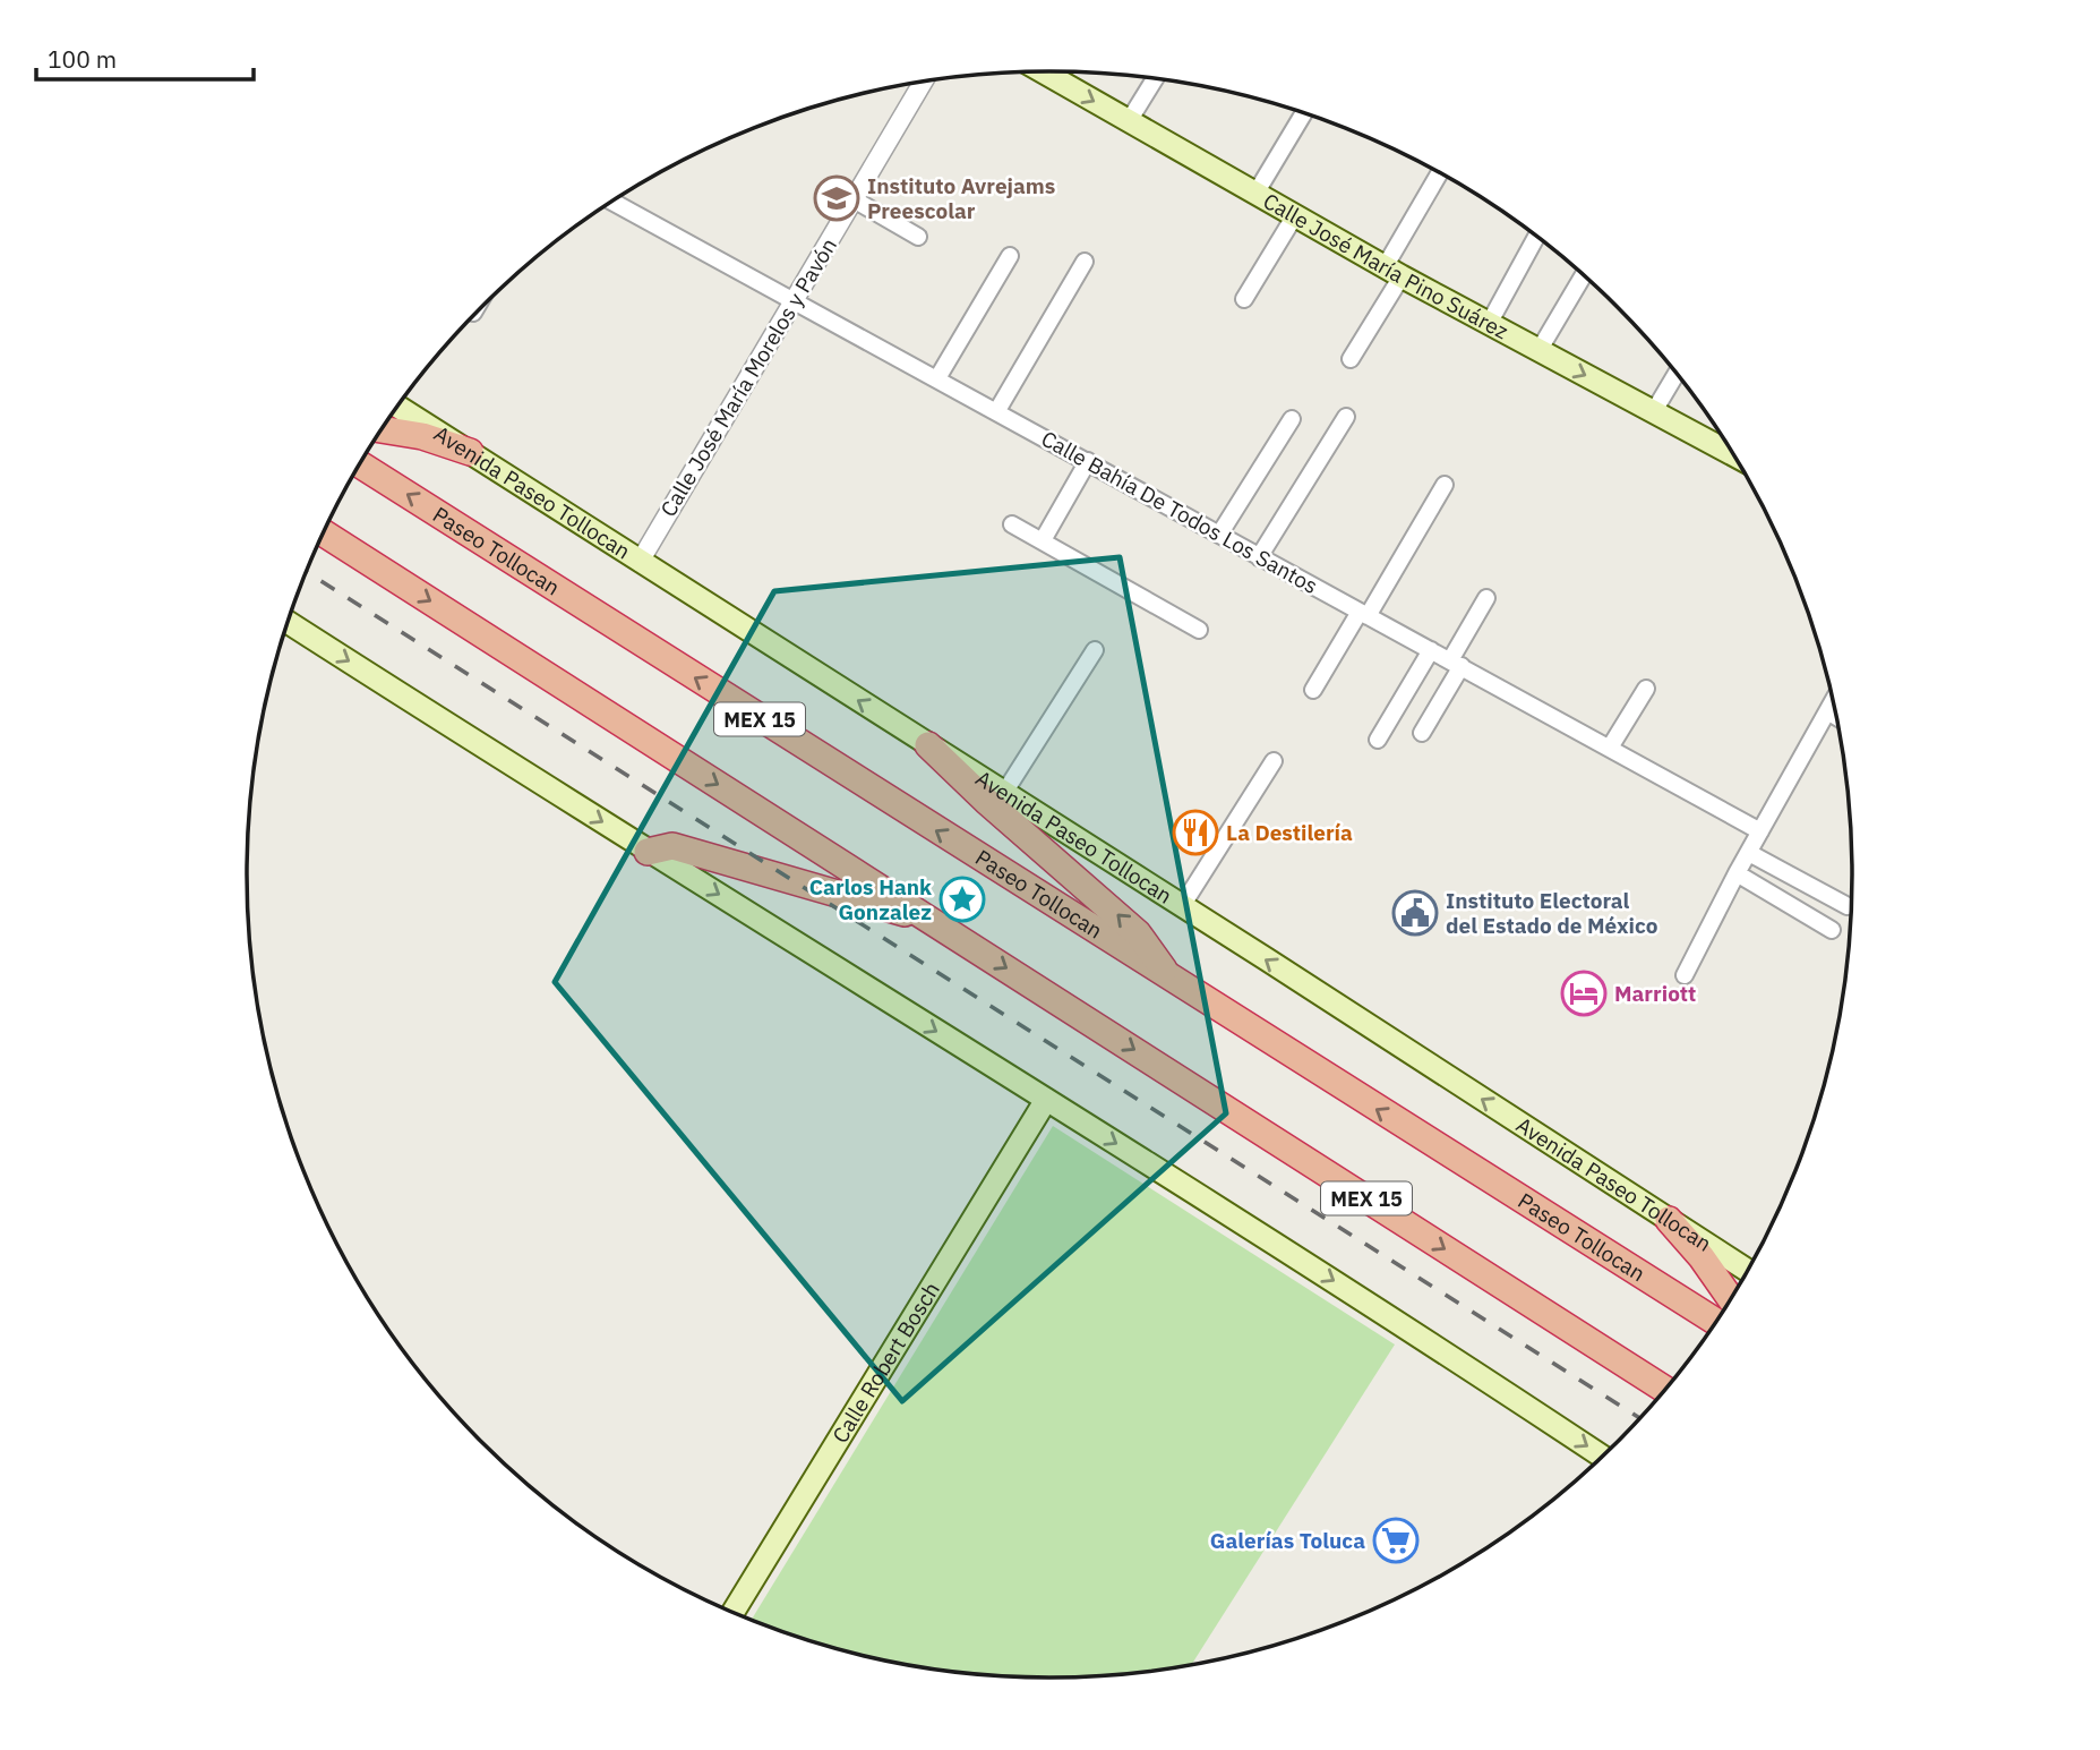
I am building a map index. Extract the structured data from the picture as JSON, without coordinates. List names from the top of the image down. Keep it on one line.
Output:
{"streets":{"highway":["Paseo Tollocan","MEX 15"],"main road":["Calle José María Pino Suárez","Avenida Paseo Tollocan","Calle Robert Bosch"],"street":["Calle José María Morelos y Pavón","Calle Bahía De Todos Los Santos"]},"crossings":[["Calle José María Morelos y Pavón","Avenida Paseo Tollocan"],["Calle José María Morelos y Pavón","Calle Bahía De Todos Los Santos"]],"one_way":["Avenida Paseo Tollocan"],"places":{"school or university":["Instituto Avrejams Preescolar"],"restaurant":["La Destilería"],"place":["Carlos Hank Gonzalez"],"public building":["Instituto Electoral del Estado de México"],"hotel":["Marriott"],"supermarket":["Galerías Toluca"]},"scale_bar":"100 m"}
